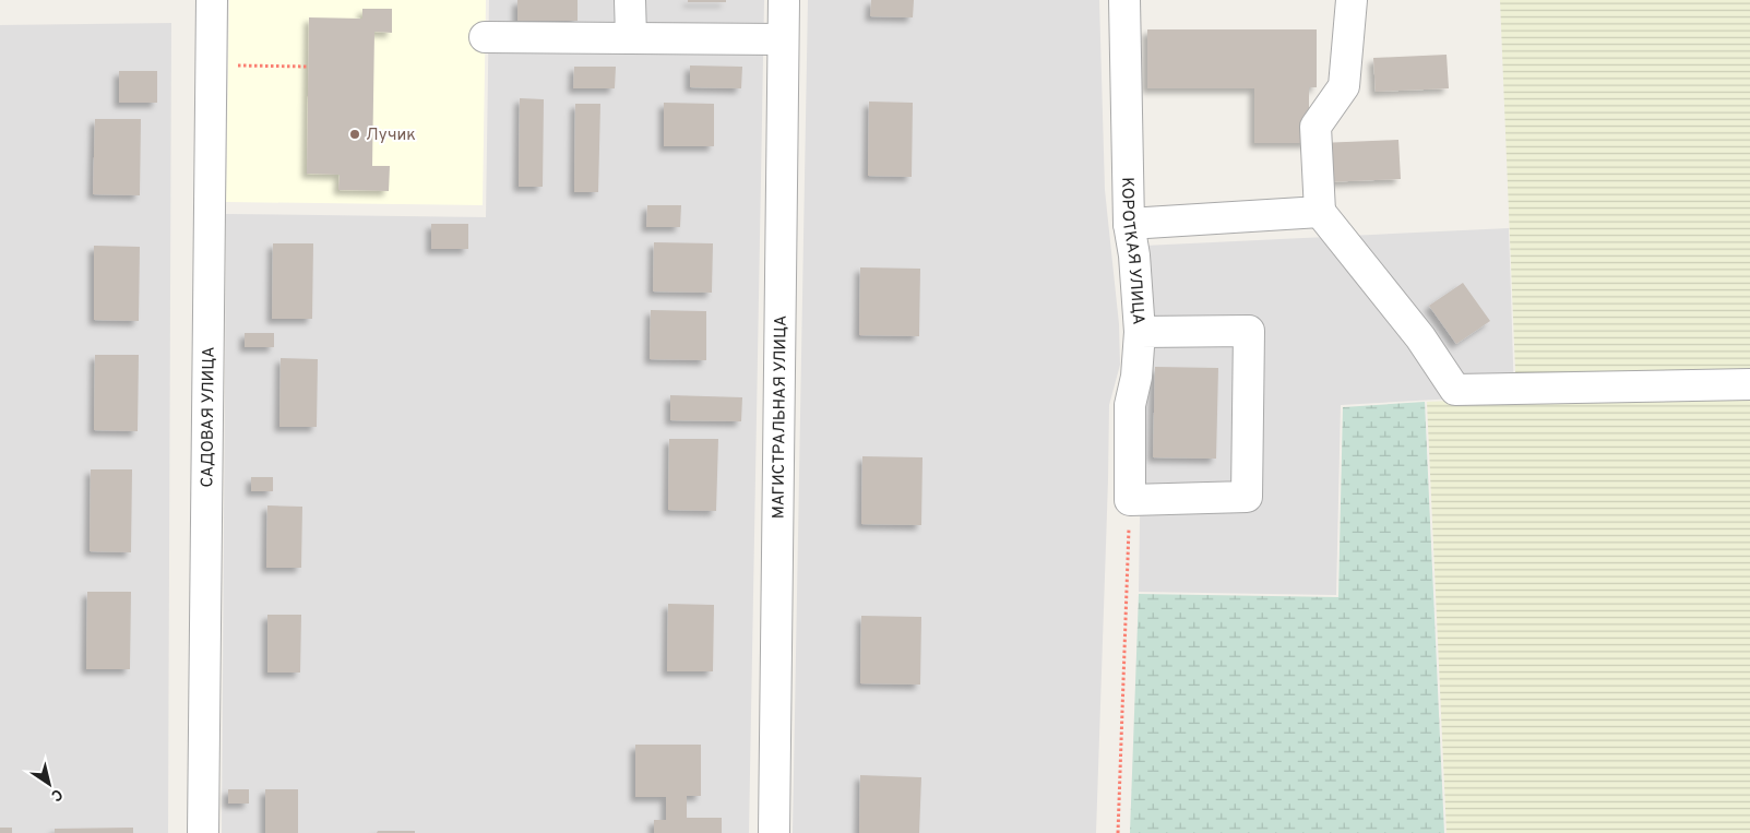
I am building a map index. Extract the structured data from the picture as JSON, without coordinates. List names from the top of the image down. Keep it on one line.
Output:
{"streets":{"street":["КОРОТКАЯ УЛИЦА","САДОВАЯ УЛИЦА","МАГИСТРАЛЬНАЯ УЛИЦА"]},"places":["Лучик"],"north":"bottom right"}
